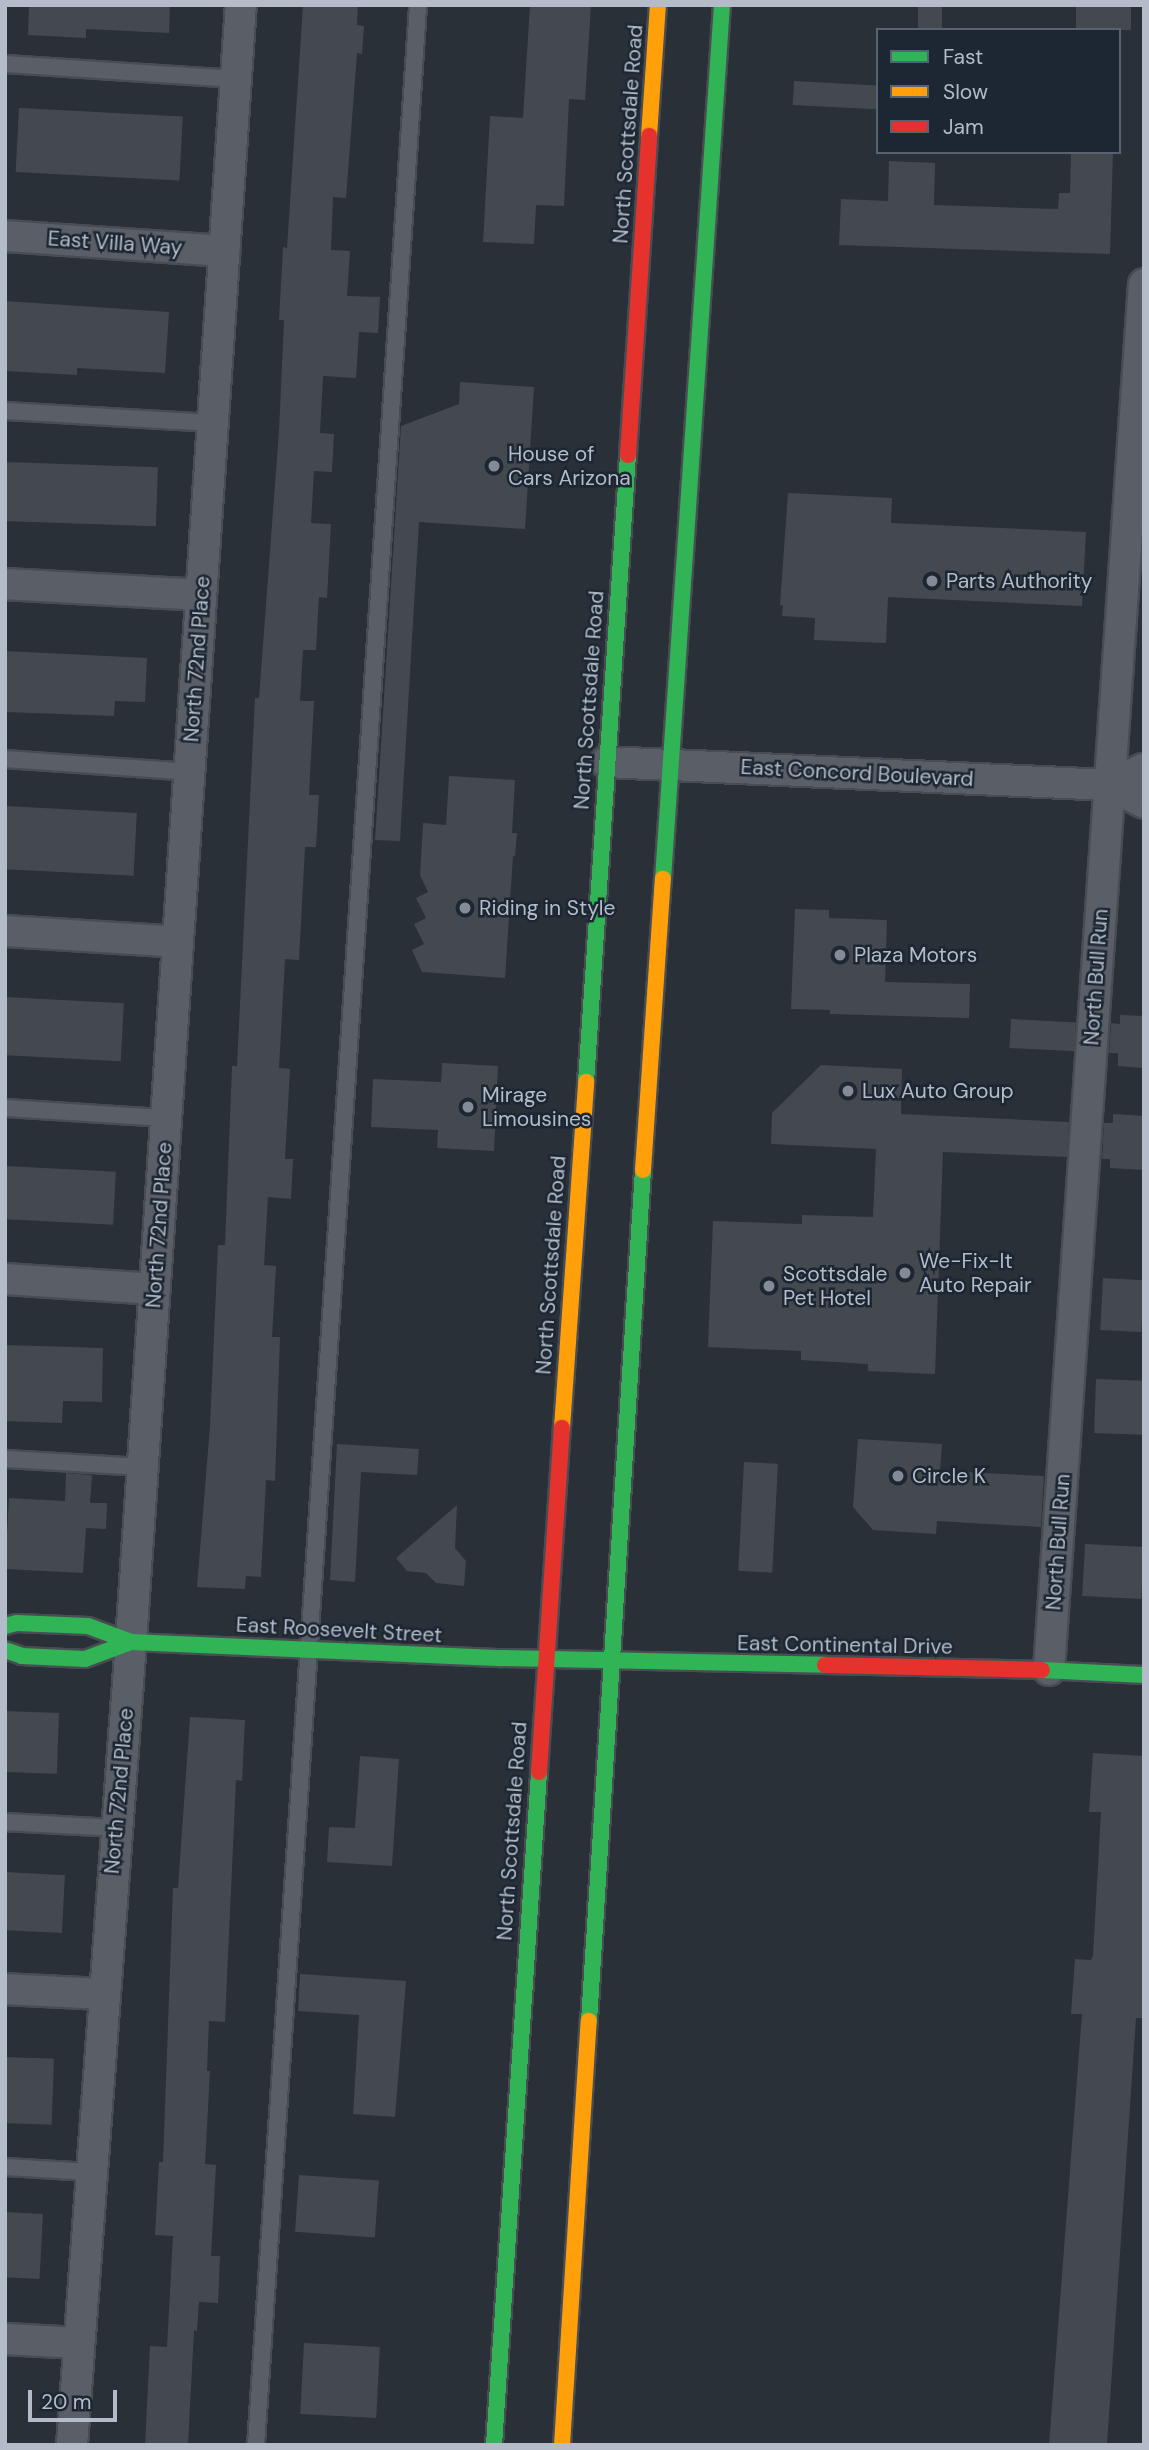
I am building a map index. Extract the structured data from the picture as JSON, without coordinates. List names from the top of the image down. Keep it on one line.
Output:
{"streets":{"main road":["North Scottsdale Road","East Roosevelt Street","East Continental Drive"],"street":["East Villa Way","North 72nd Place","East Concord Boulevard","North Bull Run"]},"crossings":[["North Scottsdale Road","East Concord Boulevard"],["North Scottsdale Road","East Roosevelt Street"],["North Scottsdale Road","East Continental Drive"],["East Villa Way","North 72nd Place"],["North 72nd Place","East Roosevelt Street"],["East Concord Boulevard","North Bull Run"],["North Bull Run","East Continental Drive"],["East Roosevelt Street","East Continental Drive"]],"places":["House of Cars Arizona","Parts Authority","Riding in Style","Plaza Motors","Lux Auto Group","Mirage Limousines","We-Fix-It Auto Repair","Scottsdale Pet Hotel","Circle K"],"legend":["Fast","Slow","Jam"],"scale_bar":"20 m"}
